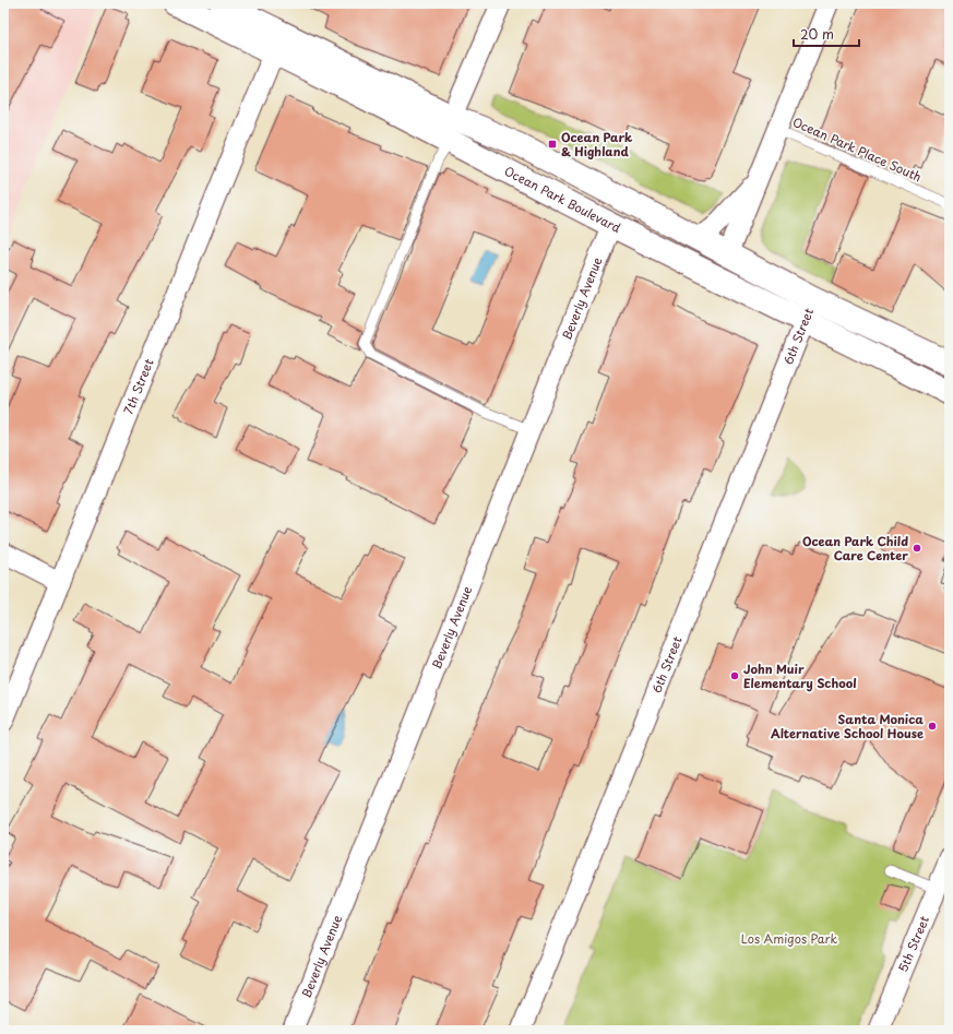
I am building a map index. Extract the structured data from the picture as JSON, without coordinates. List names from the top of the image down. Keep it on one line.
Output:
{"streets":{"street":["Ocean Park Boulevard","Beverly Avenue","6th Street","7th Street","5th Street"],"lane":["Ocean Park Place South"]},"crossings":[["Ocean Park Boulevard","Beverly Avenue"],["Ocean Park Boulevard","6th Street"],["Ocean Park Boulevard","7th Street"]],"parks":["Los Amigos Park"],"places":{"transit":["Ocean Park & Highland"],"other":["Ocean Park Child Care Center","John Muir Elementary School","Santa Monica Alternative School House"]},"scale_bar":"20 m"}
